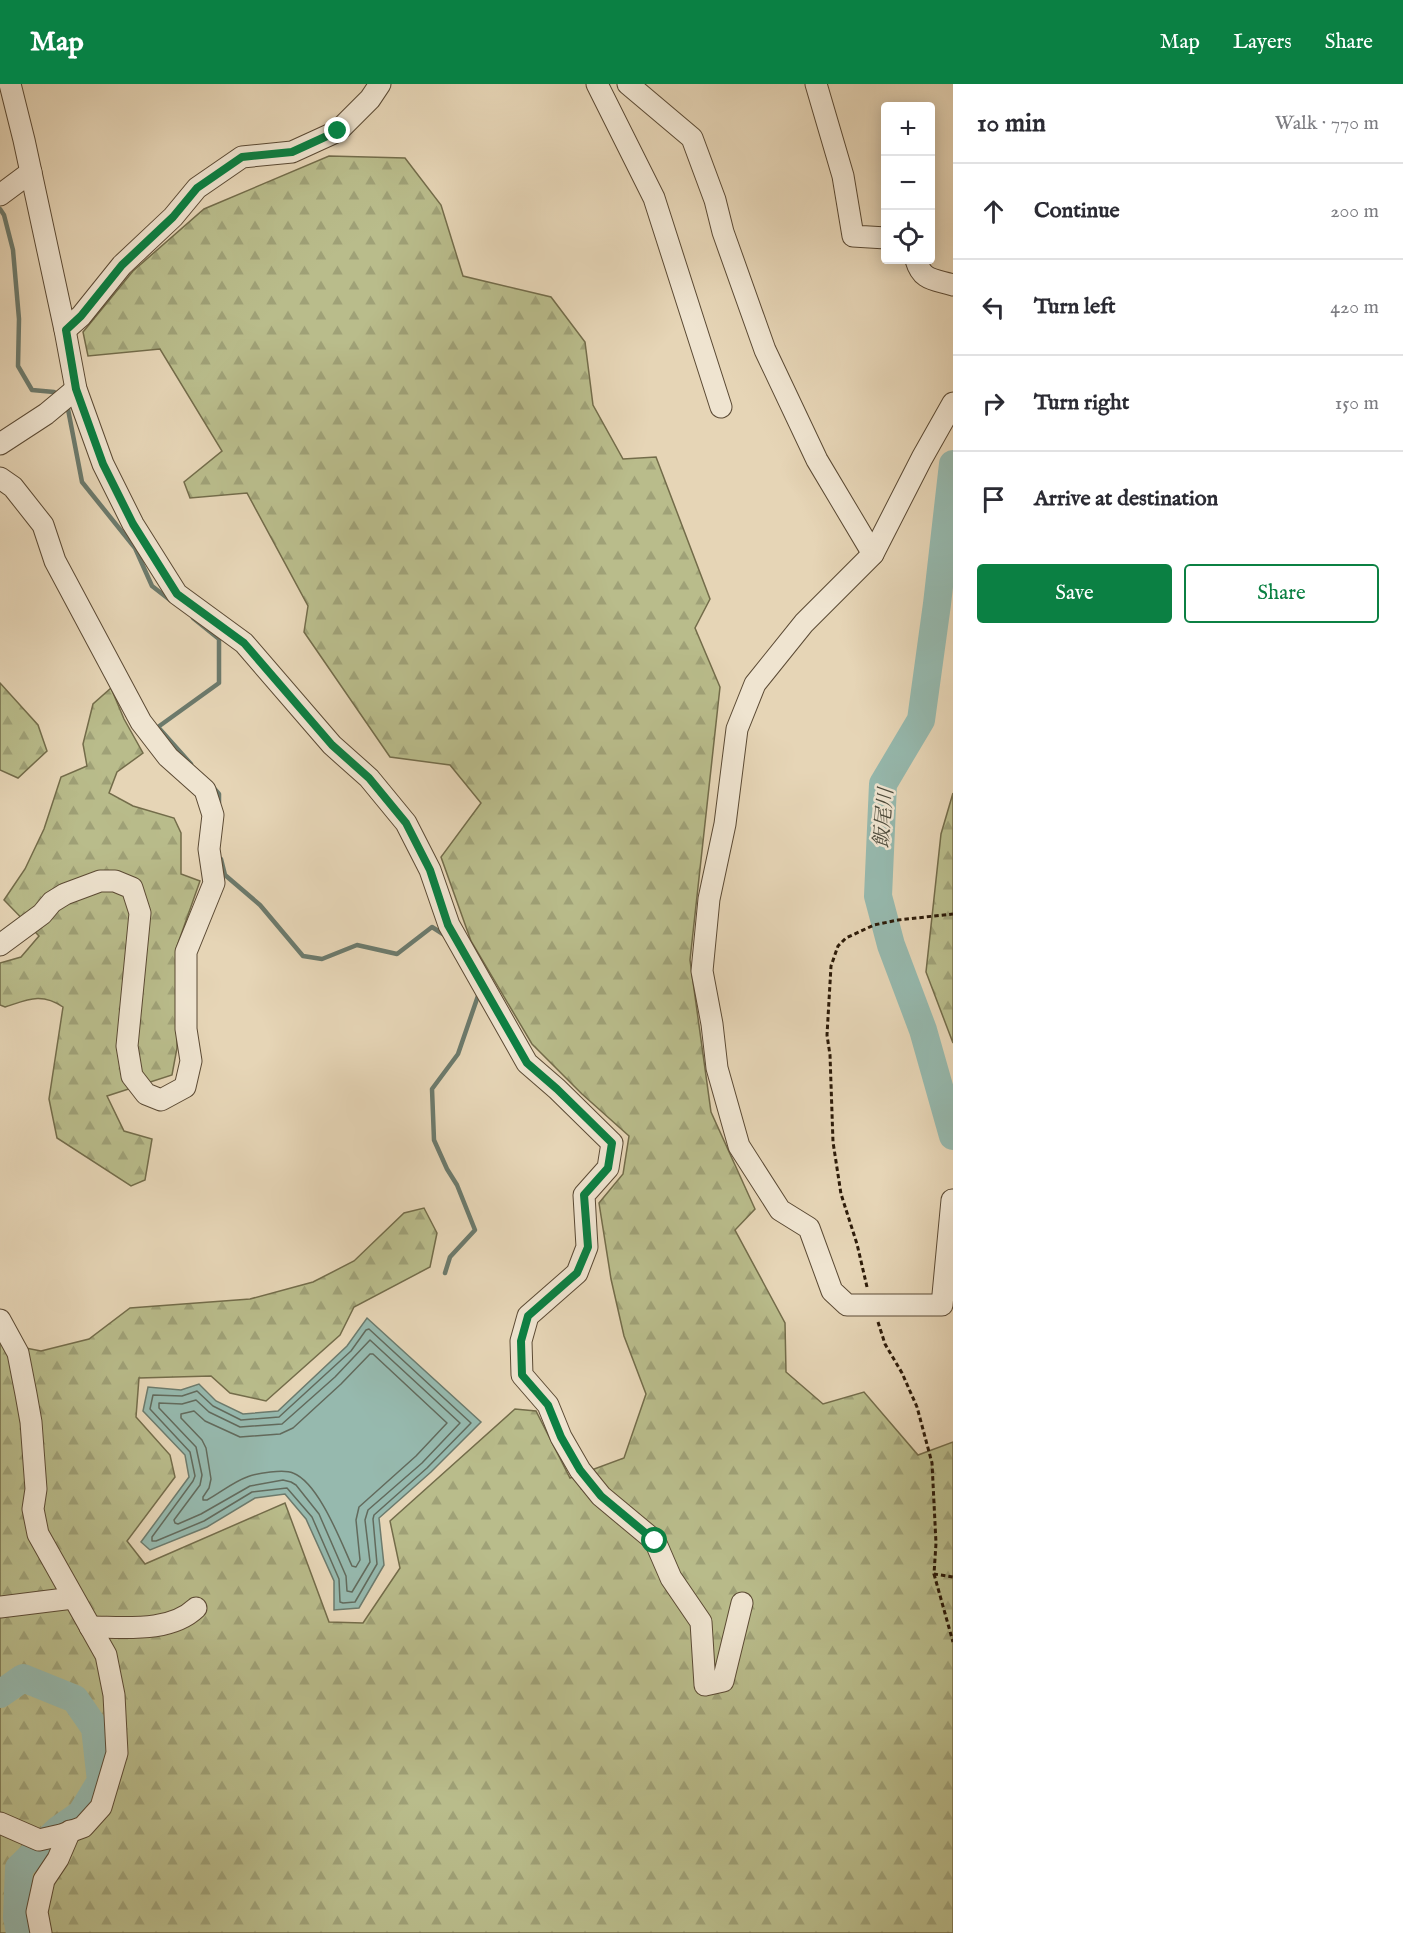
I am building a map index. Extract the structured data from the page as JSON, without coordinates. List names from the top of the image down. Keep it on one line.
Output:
{"water":["飯尾川"],"page":{"header":"Map","nav":["Map","Layers","Share"],"heading":["10 min","Walk · 770 m"],"map_buttons":["+","−"],"list":[["Continue","200 m"],["Turn left","420 m"],["Turn right","150 m"],"Arrive at destination"],"buttons":["Save","Share"]}}
